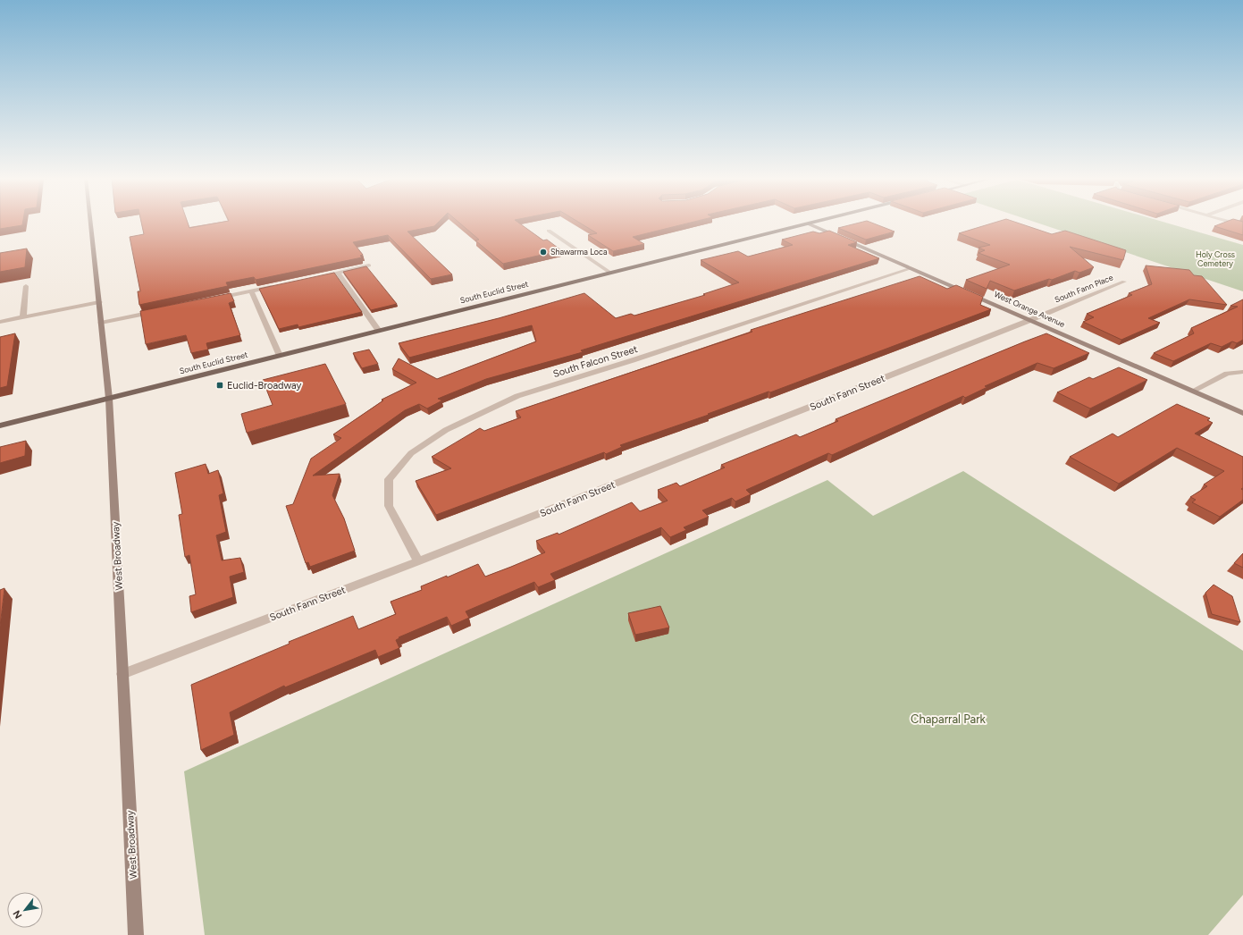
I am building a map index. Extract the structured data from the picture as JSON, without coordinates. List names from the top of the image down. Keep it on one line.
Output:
{"streets":{"main road":["South Euclid Street","West Orange Avenue","West Broadway"],"street":["South Fann Place","South Falcon Street","South Fann Street"]},"crossings":[["South Fann Place","West Orange Avenue"],["South Fann Place","South Fann Street"],["South Euclid Street","West Orange Avenue"],["South Euclid Street","West Broadway"],["West Orange Avenue","South Falcon Street"],["West Orange Avenue","South Fann Street"],["South Falcon Street","South Fann Street"],["South Fann Street","West Broadway"]],"parks":["Holy Cross Cemetery","Chaparral Park"],"places":{"other":["Shawarma Loca"],"transit":["Euclid-Broadway"]},"north":"bottom left"}
